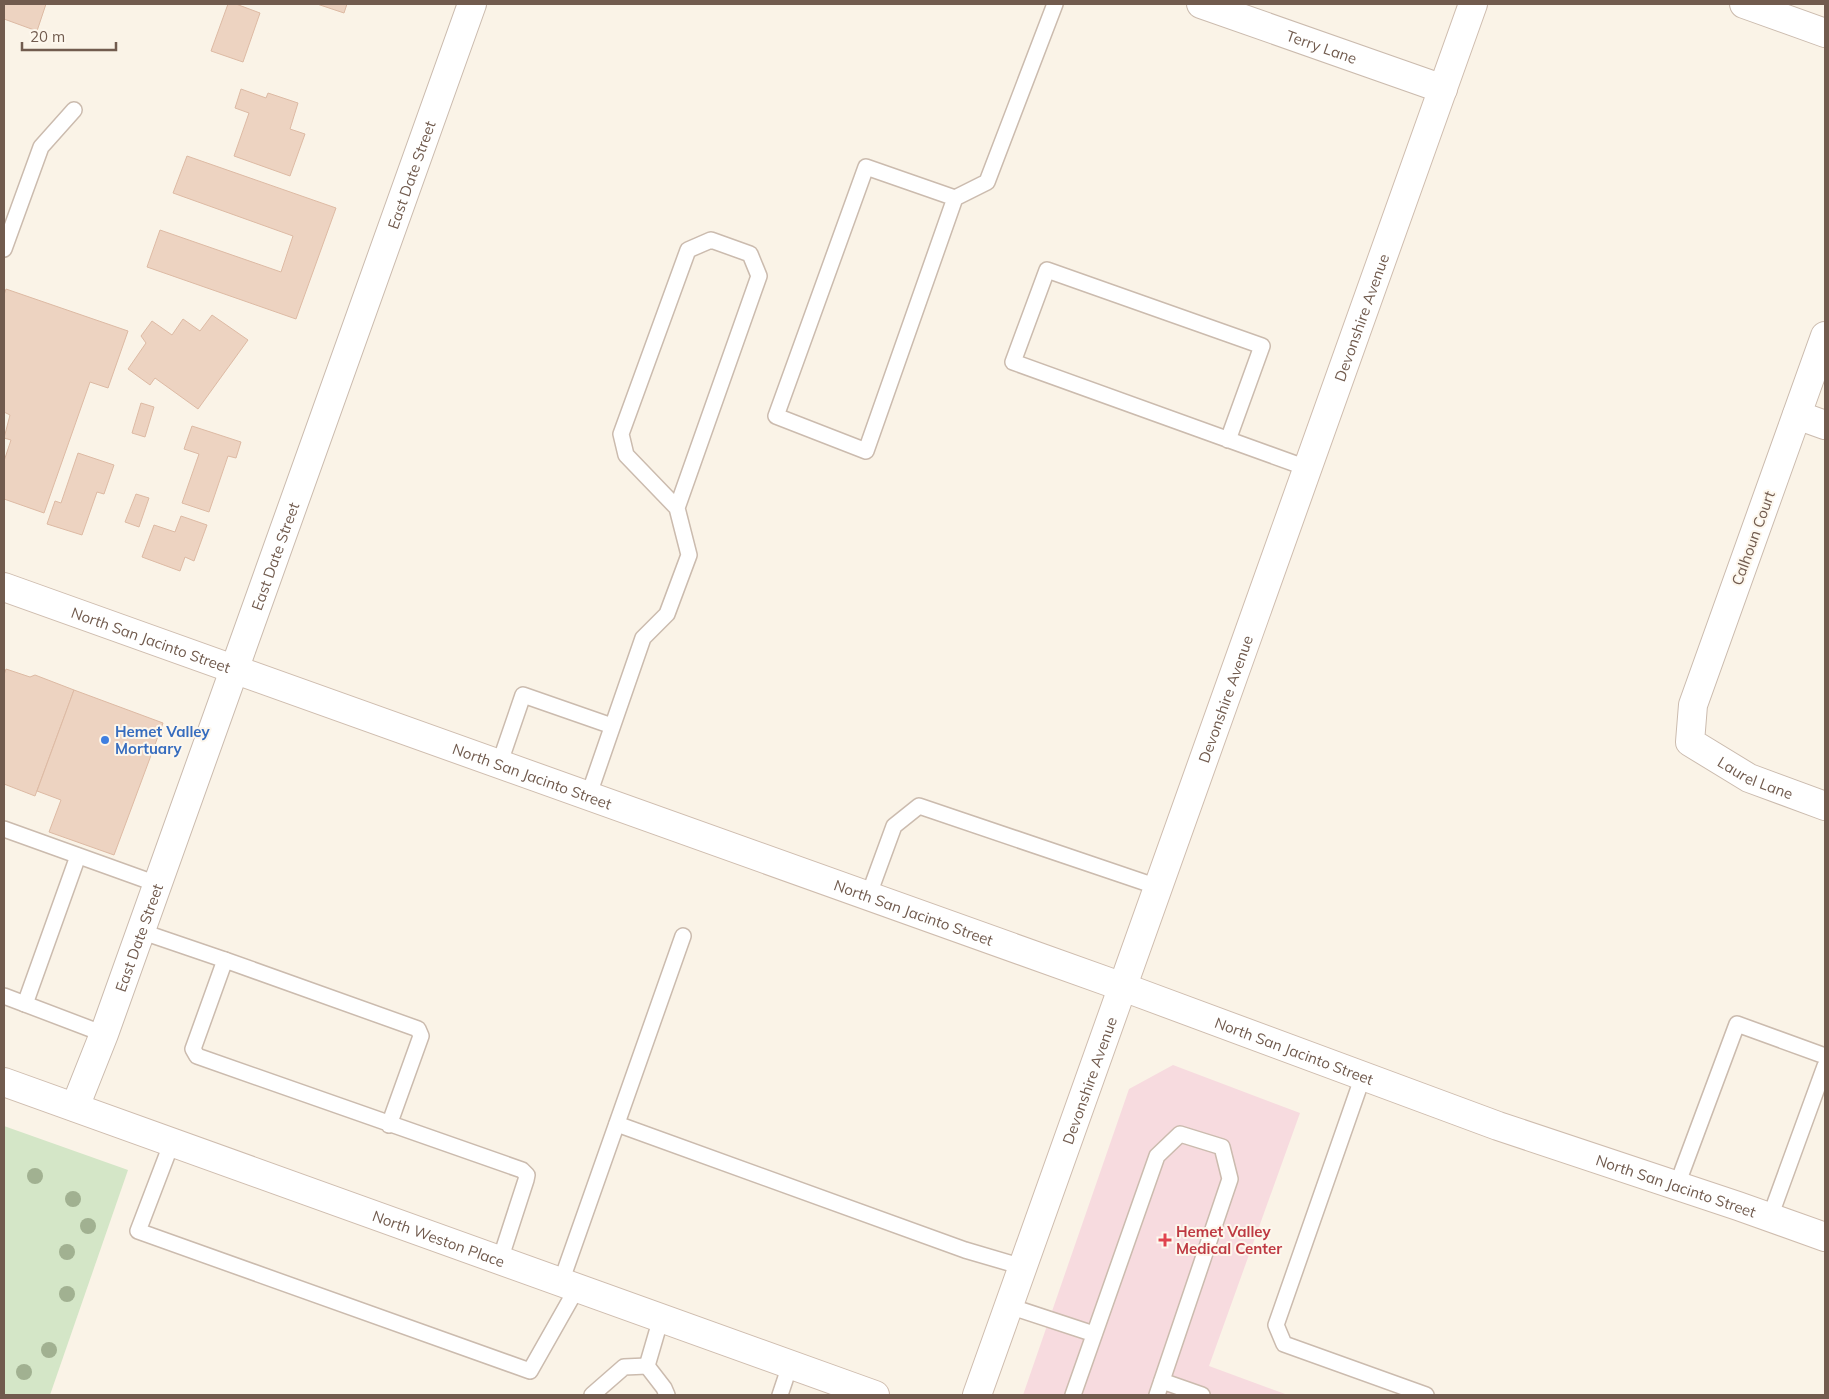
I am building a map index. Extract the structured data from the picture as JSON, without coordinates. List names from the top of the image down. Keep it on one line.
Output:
{"streets":{"street":["Terry Lane","East Date Street","Devonshire Avenue","Calhoun Court","North San Jacinto Street","Laurel Lane","North Weston Place"]},"crossings":[["Terry Lane","Devonshire Avenue"],["East Date Street","North San Jacinto Street"],["East Date Street","North Weston Place"],["Devonshire Avenue","North San Jacinto Street"],["Calhoun Court","Laurel Lane"]],"places":{"other":["Hemet Valley Mortuary"],"health":["Hemet Valley Medical Center"]},"scale_bar":"20 m"}
